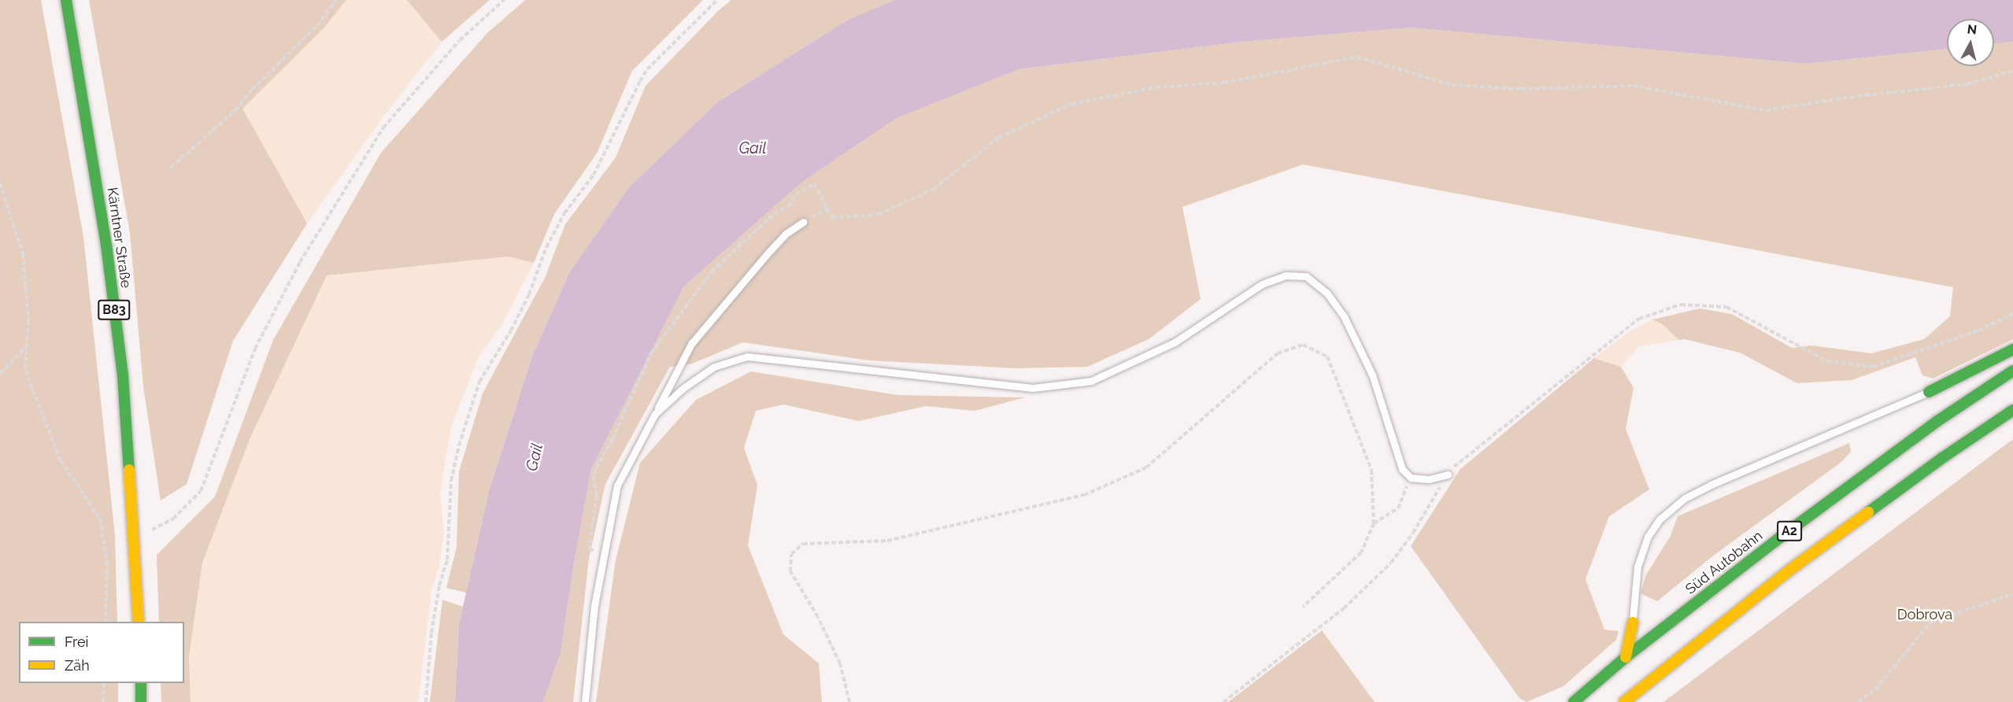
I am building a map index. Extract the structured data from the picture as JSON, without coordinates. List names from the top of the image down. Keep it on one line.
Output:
{"streets":{"main road":["Kärntner Straße","B83","A2","Süd Autobahn"]},"water":["Gail"],"parks":["Dobrova"],"legend":["Frei","Zäh"],"north":"top"}
